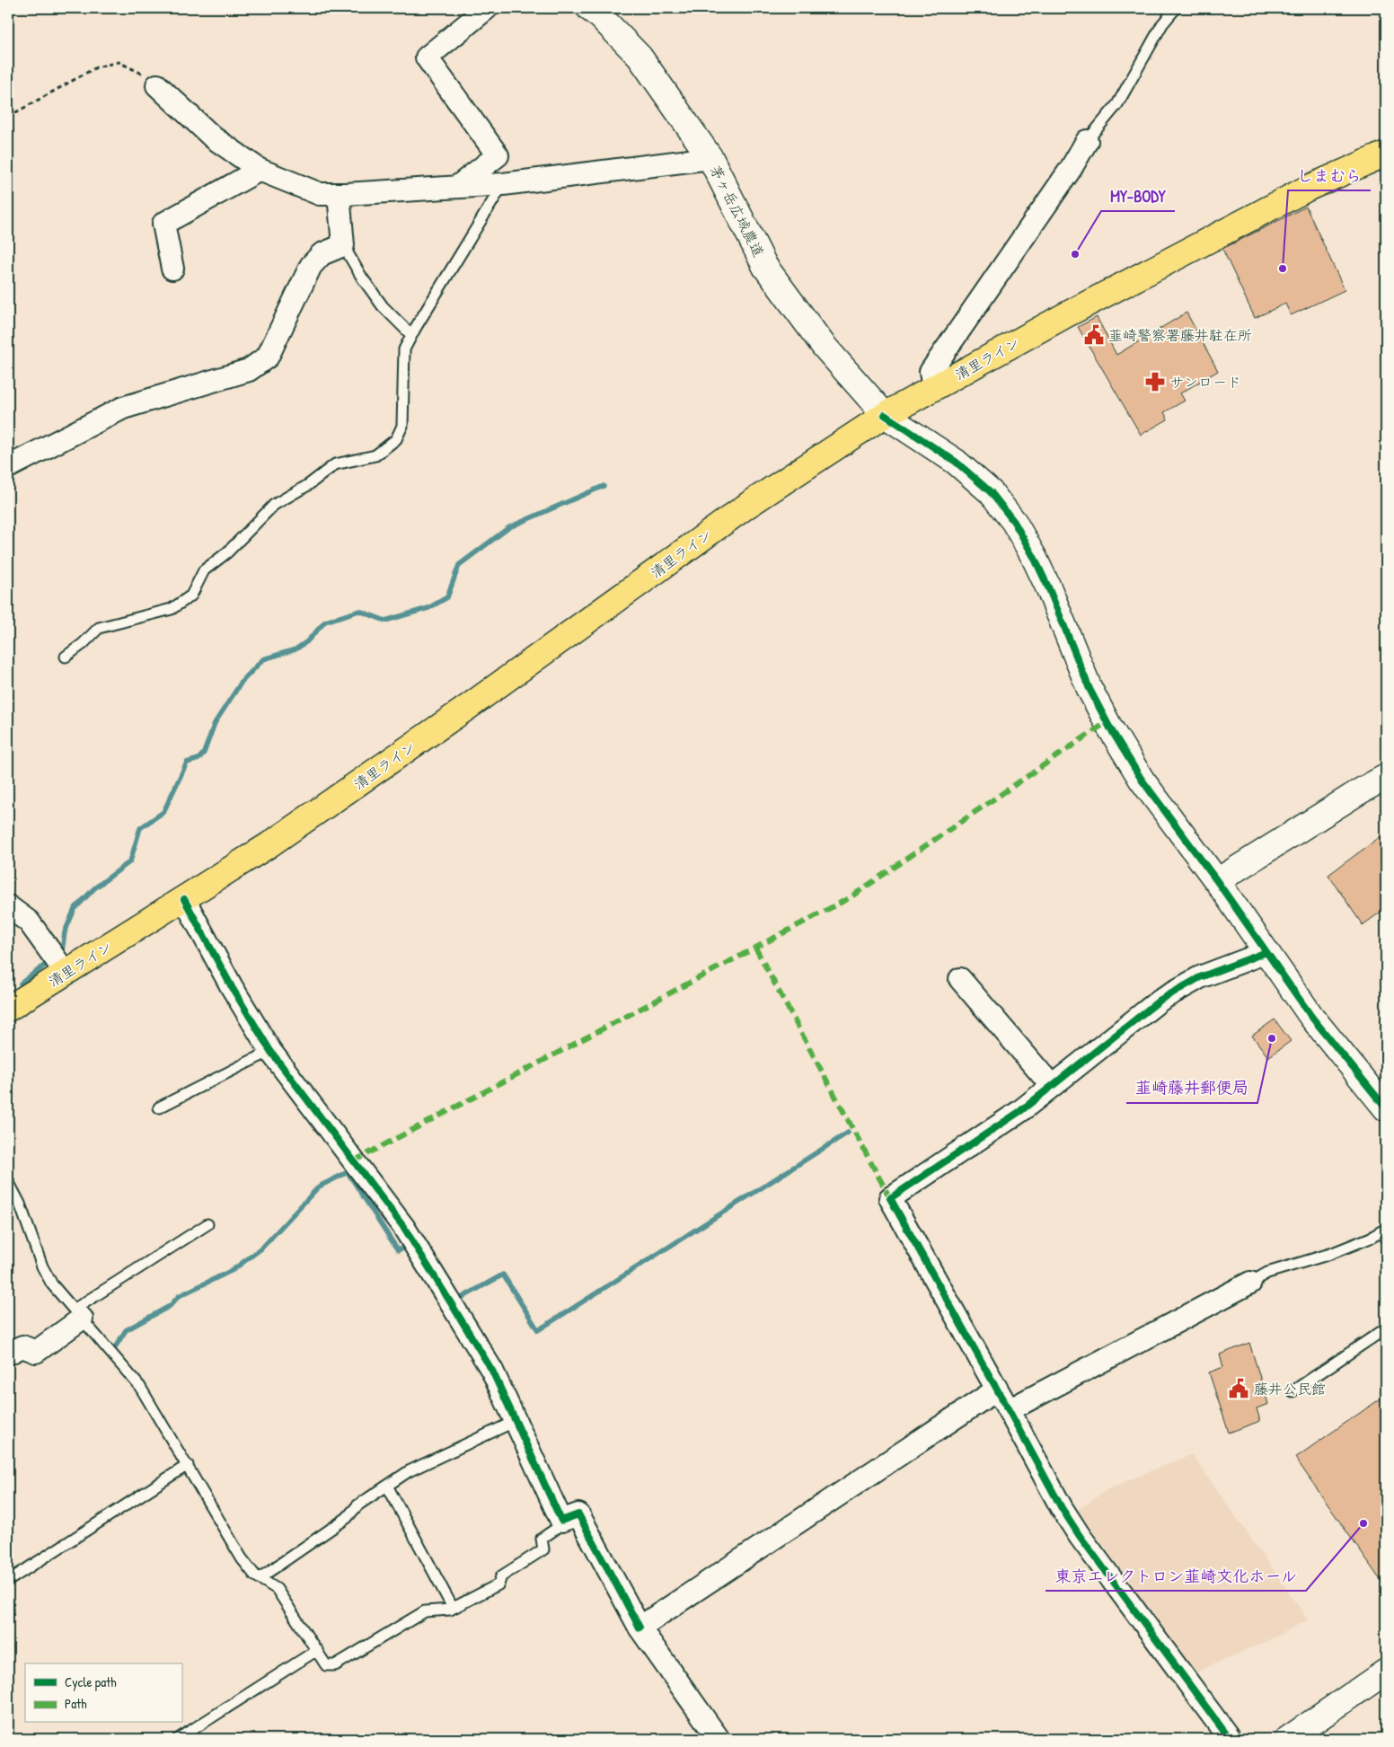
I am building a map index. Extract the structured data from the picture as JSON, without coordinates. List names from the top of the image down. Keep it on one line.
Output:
{"streets":{"highway":["清里ライン"],"street":["茅ヶ岳広域農道"]},"crossings":[["茅ヶ岳広域農道","清里ライン"]],"places":{"other":["MY-BODY","しまむら","韮崎藤井郵便局","東京エレクトロン韮崎文化ホール"],"public building":["韮崎警察署藤井駐在所","藤井公民館"],"pharmacy":["サンロード"]},"legend":["Cycle path","Path"]}
